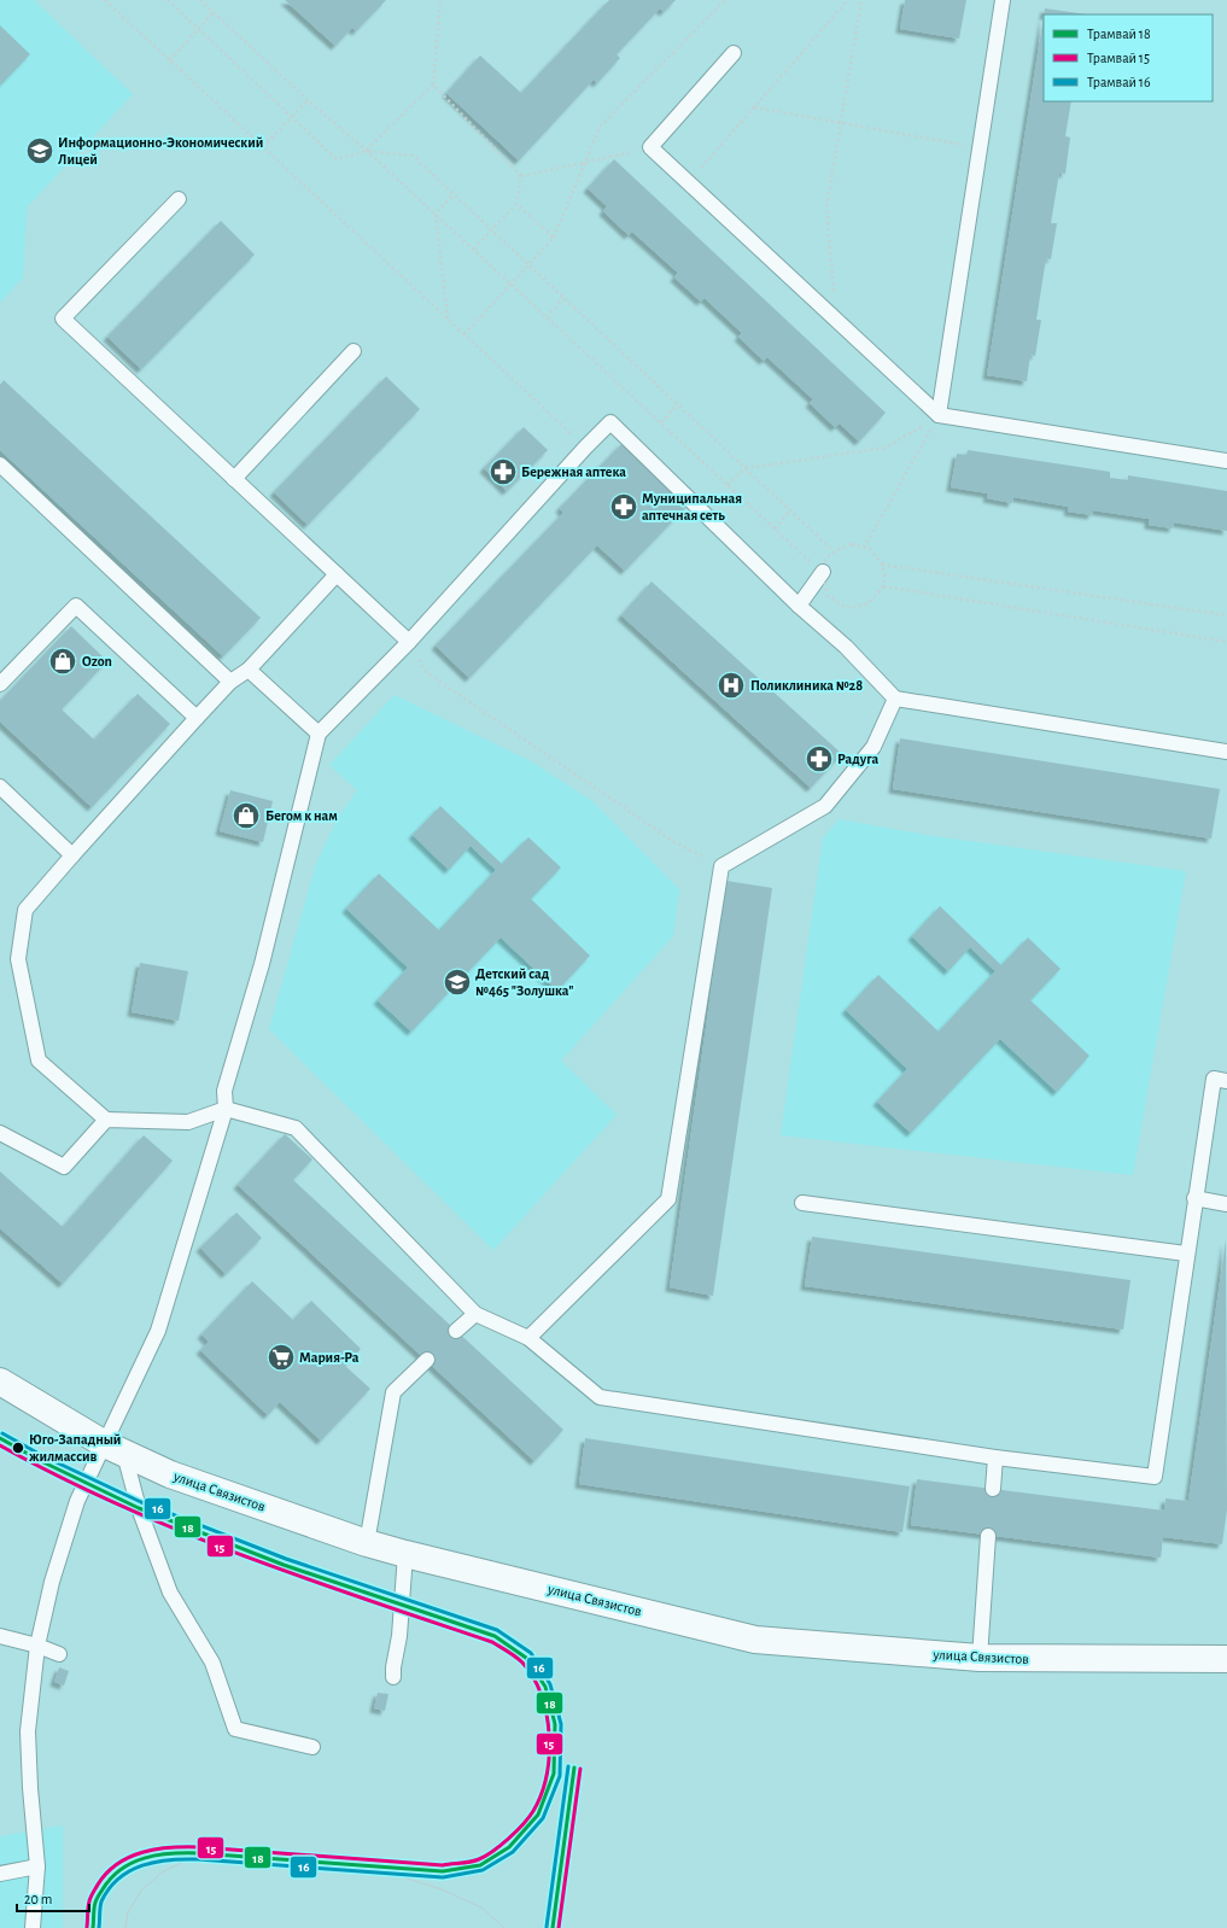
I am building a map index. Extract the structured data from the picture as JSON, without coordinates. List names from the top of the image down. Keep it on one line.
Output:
{"streets":{"main road":["улица Связистов"]},"places":{"school or university":["Информационно-Экономический Лицей","Детский сад №465 \"Золушка\""],"pharmacy":["Бережная аптека","Муниципальная аптечная сеть","Радуга"],"shop":["Ozon","Бегом к нам"],"hospital":["Поликлиника №28"],"supermarket":["Мария-Ра"],"other":["Юго-Западный жилмассив"]},"lines":["tram line 16","tram line 18","tram line 15"],"legend":["Трамвай 18","Трамвай 15","Трамвай 16"],"scale_bar":"20 m"}
